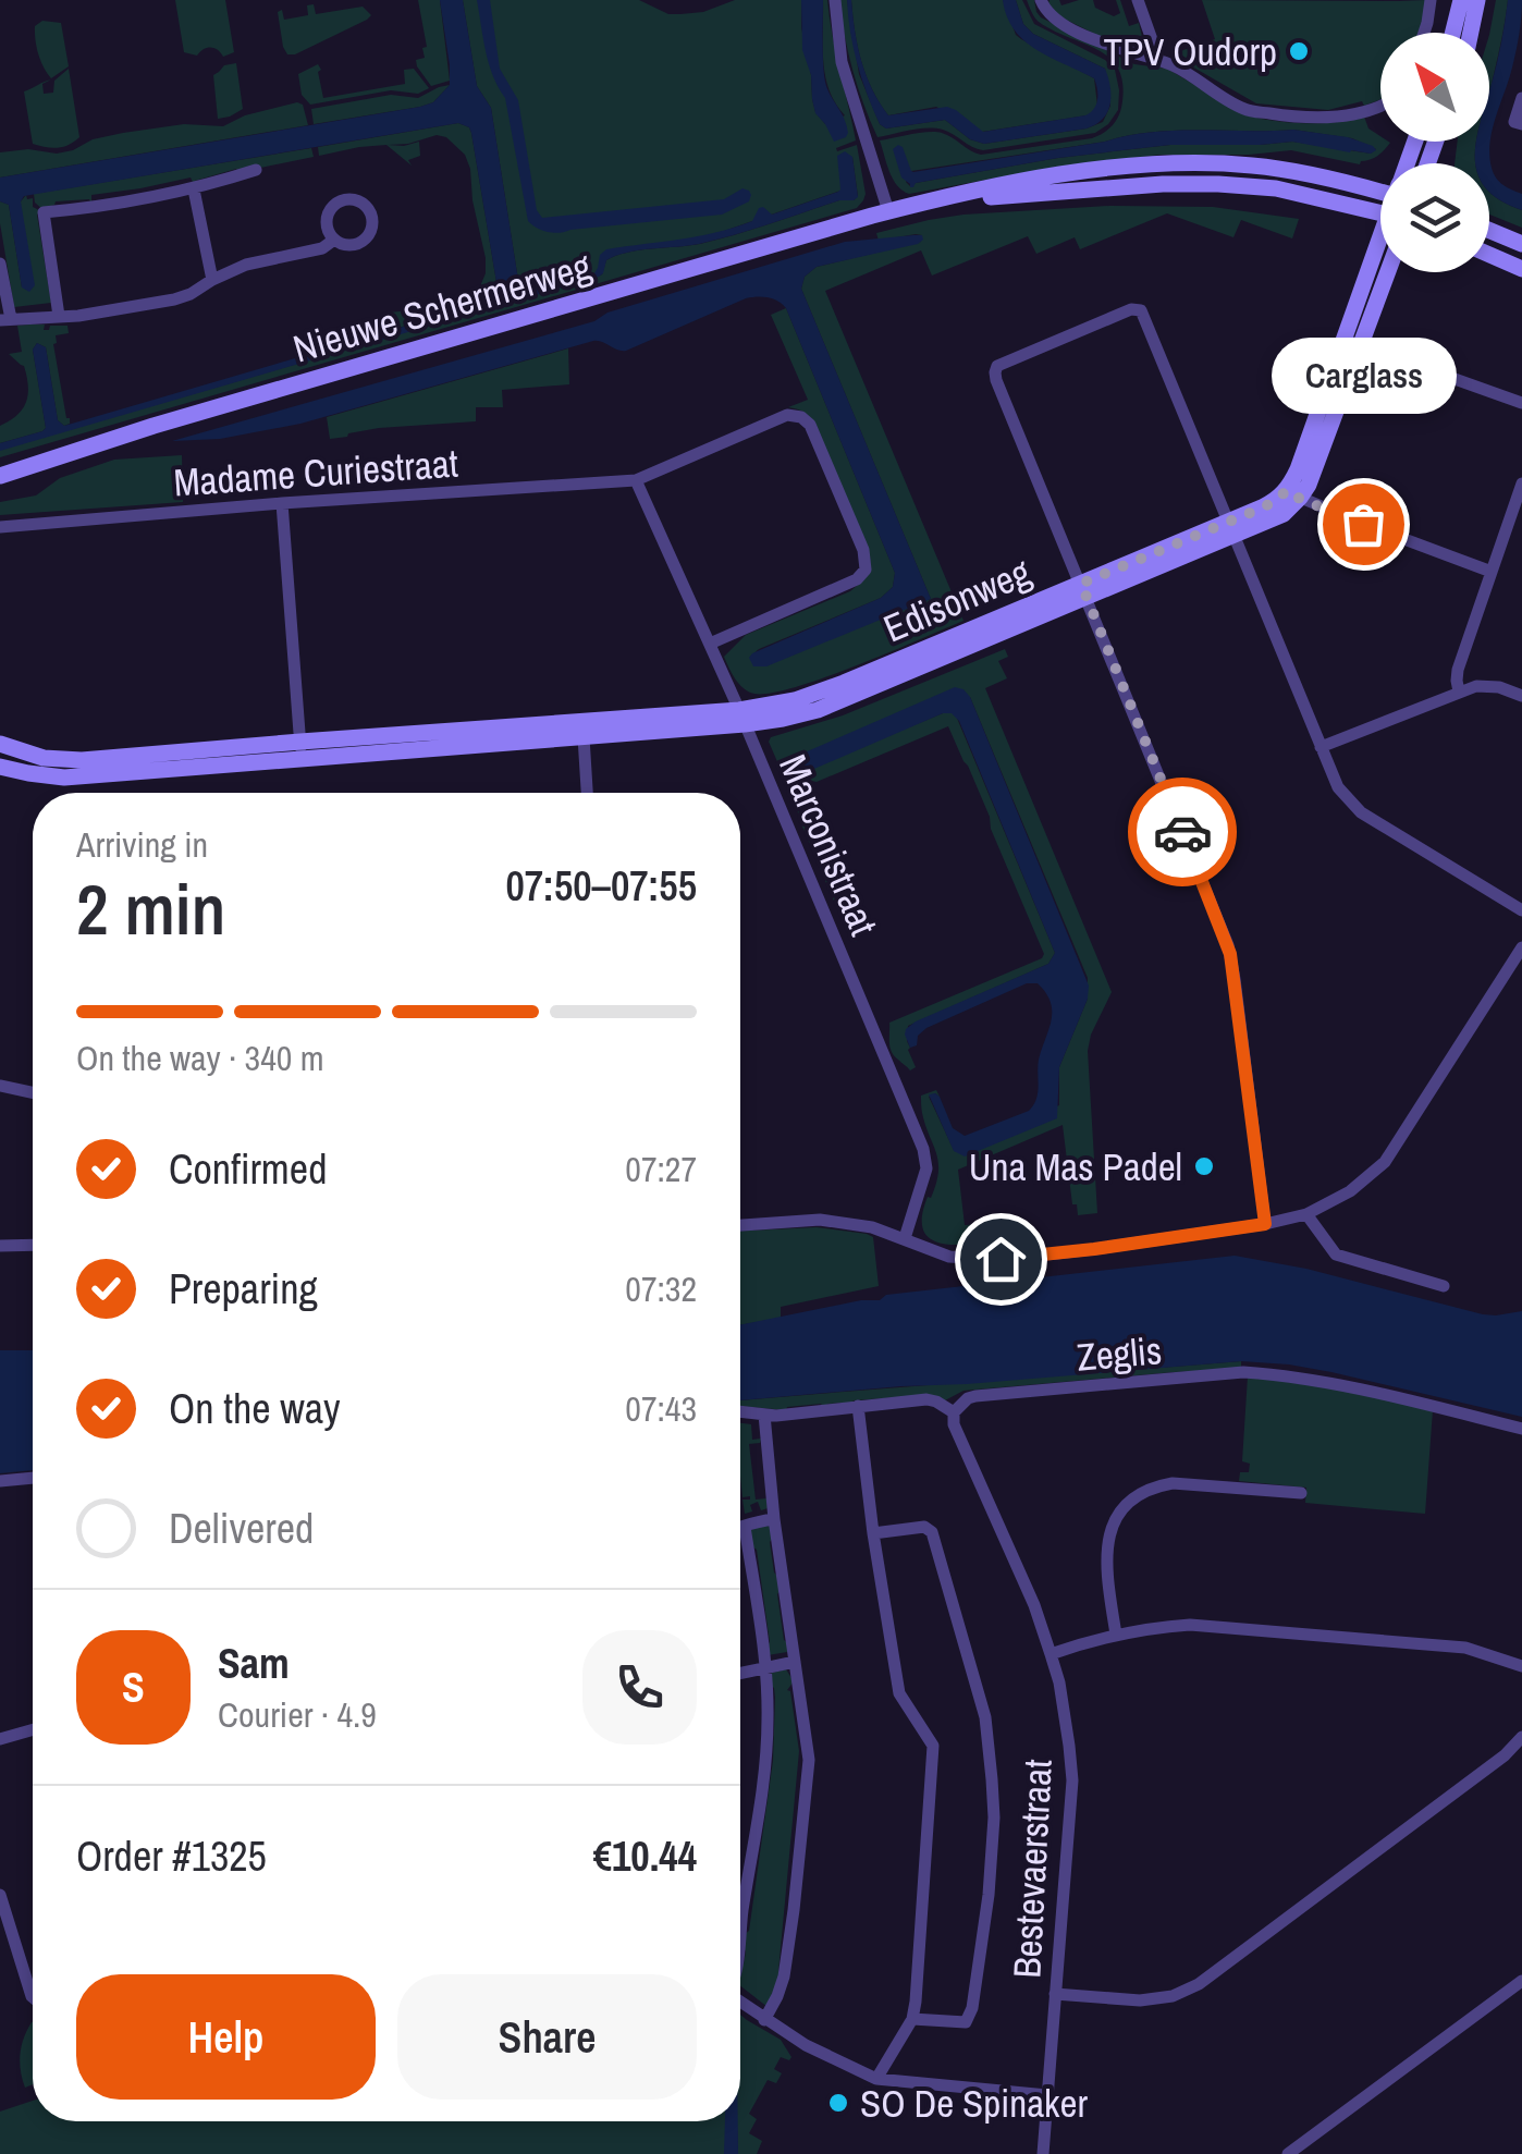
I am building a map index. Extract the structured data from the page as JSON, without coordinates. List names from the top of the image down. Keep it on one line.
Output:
{"streets":{"street":["Nieuwe Schermerweg","Madame Curiestraat","Edisonweg","Marconistraat","Zeglis","Bestevaerstraat"]},"crossings":[["Madame Curiestraat","Marconistraat"],["Edisonweg","Marconistraat"],["Zeglis","Bestevaerstraat"]],"places":["TPV Oudorp","Carglass","Una Mas Padel","SO De Spinaker"],"north":"top left","page":{"bubble":"Carglass","heading":["2 min","Arriving in","07:50–07:55"],"panel":["Sam","Courier · 4.9","Order #1325","€10.44"],"bar":"On the way · 340 m","list":[["Confirmed","07:27"],["Preparing","07:32"],["On the way","07:43"],"Delivered"],"round":"S","buttons":["Help","Share"]}}
